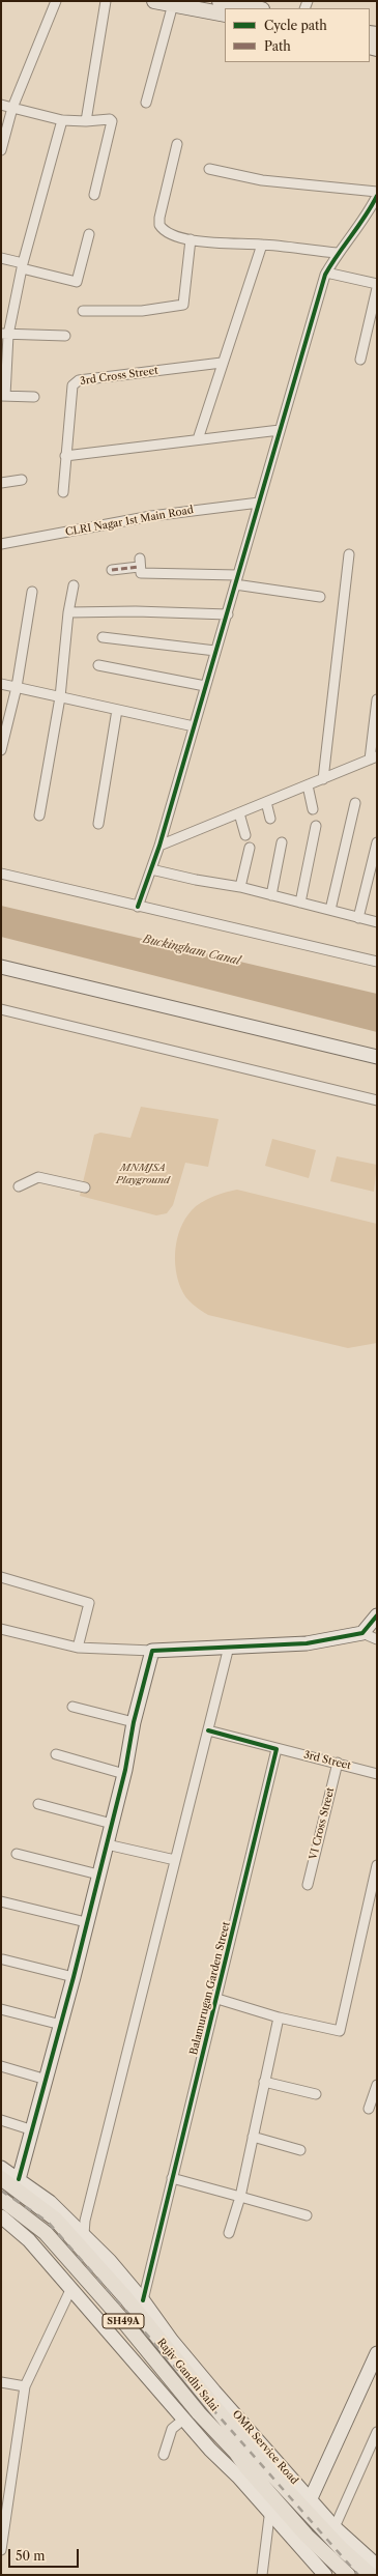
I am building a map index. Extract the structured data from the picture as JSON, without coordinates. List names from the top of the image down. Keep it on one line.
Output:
{"streets":{"main road":["SH49A","Rajiv Gandhi Salai"],"street":["3rd Cross Street","CLRI Nagar 1st Main Road","3rd Street","VI Cross Street","Balamurugan Garden Street","OMR Service Road"]},"crossings":[["3rd Street","VI Cross Street"],["3rd Street","Balamurugan Garden Street"],["Balamurugan Garden Street","OMR Service Road"]],"water":["Buckingham Canal"],"parks":["MNMJSA Playground"],"legend":["Cycle path","Path"],"scale_bar":"50 m"}
